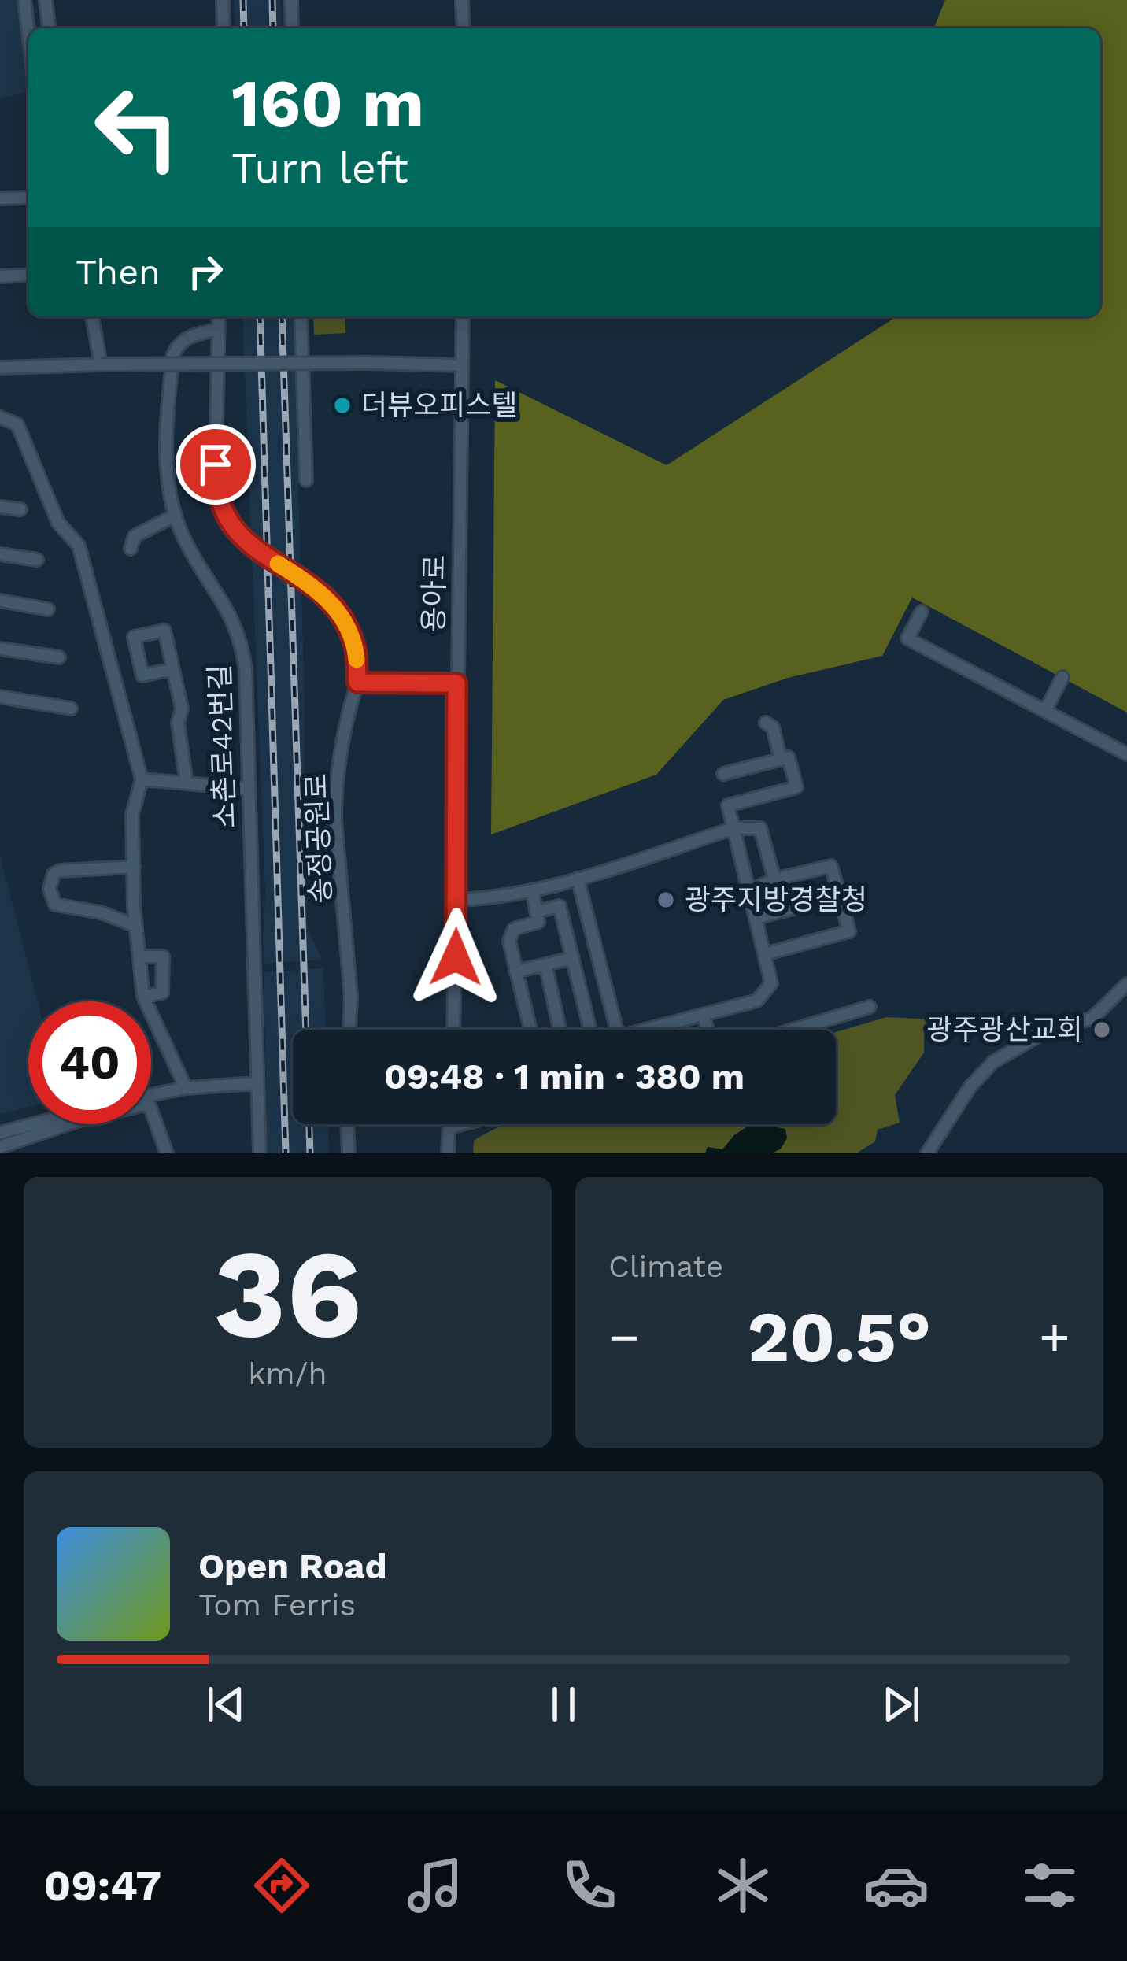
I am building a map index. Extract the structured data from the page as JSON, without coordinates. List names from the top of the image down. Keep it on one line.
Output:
{"streets":{"street":["용아로","소촌로42번길","송정공원로"]},"crossings":[["소촌로42번길","송정공원로"]],"places":["더뷰오피스텔","광주지방경찰청","광주광산교회"],"page":{"turn":["160 m","Turn left"],"then":"Then","limit":"40","trip":"09:48 · 1 min · 380 m","tile":[["36","km/h"],"Climate"],"heat":["−","20.5°","+"],"song":["Open Road","Tom Ferris"],"tabs":"09:47"}}
